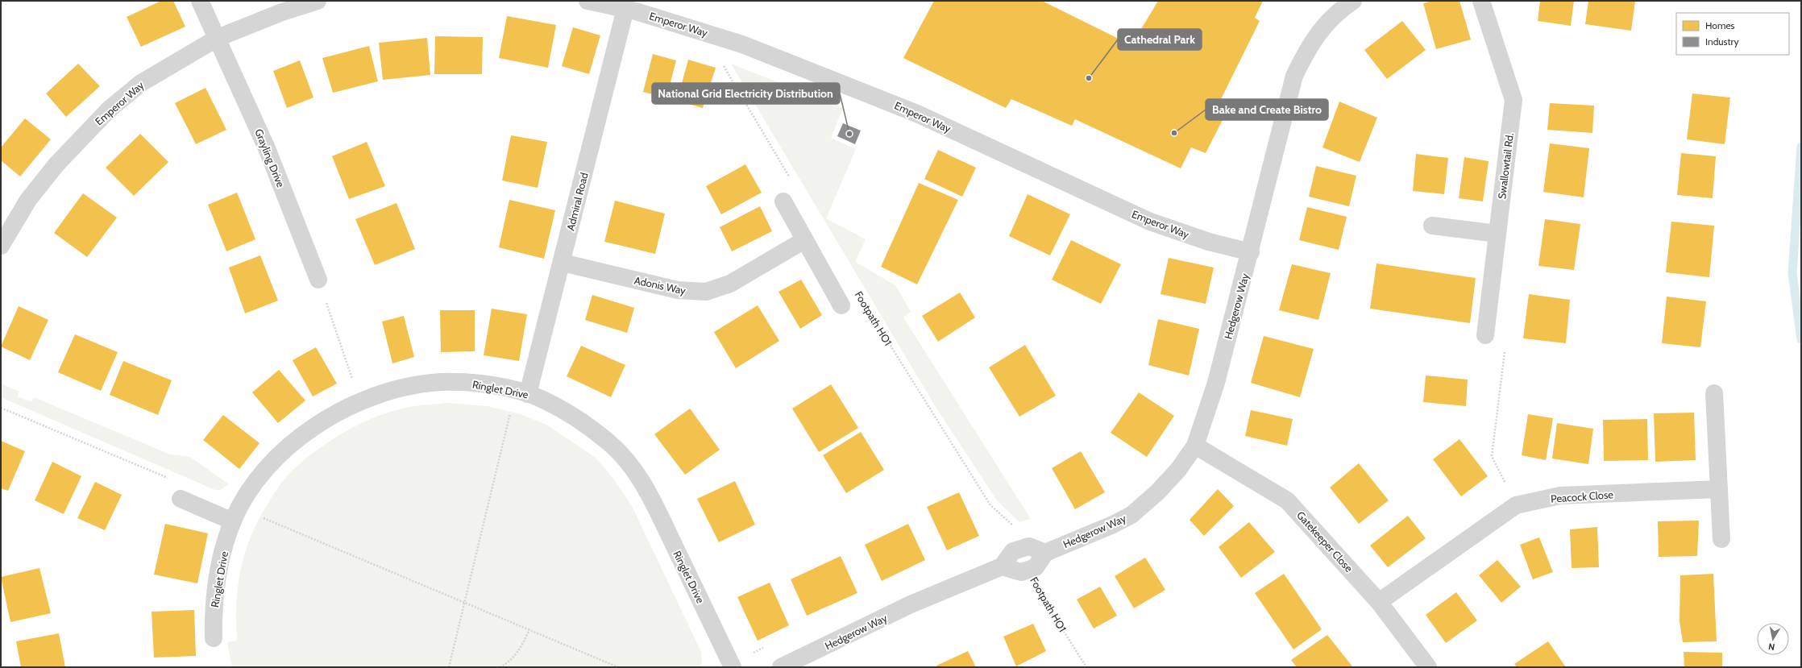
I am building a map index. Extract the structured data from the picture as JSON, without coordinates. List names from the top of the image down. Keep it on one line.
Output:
{"streets":{"street":["Emperor Way","Grayling Drive","Swallowtail Rd.","Admiral Road","Adonis Way","Hedgerow Way","Ringlet Drive","Peacock Close","Gatekeeper Close"],"path":["Footpath HO1"]},"crossings":[["Emperor Way","Grayling Drive"],["Emperor Way","Admiral Road"],["Emperor Way","Hedgerow Way"],["Admiral Road","Adonis Way"],["Admiral Road","Ringlet Drive"],["Hedgerow Way","Gatekeeper Close"],["Peacock Close","Gatekeeper Close"]],"places":["Cathedral Park","Bake and Create Bistro","National Grid Electricity Distribution"],"legend":["Homes","Industry"],"north":"bottom"}
